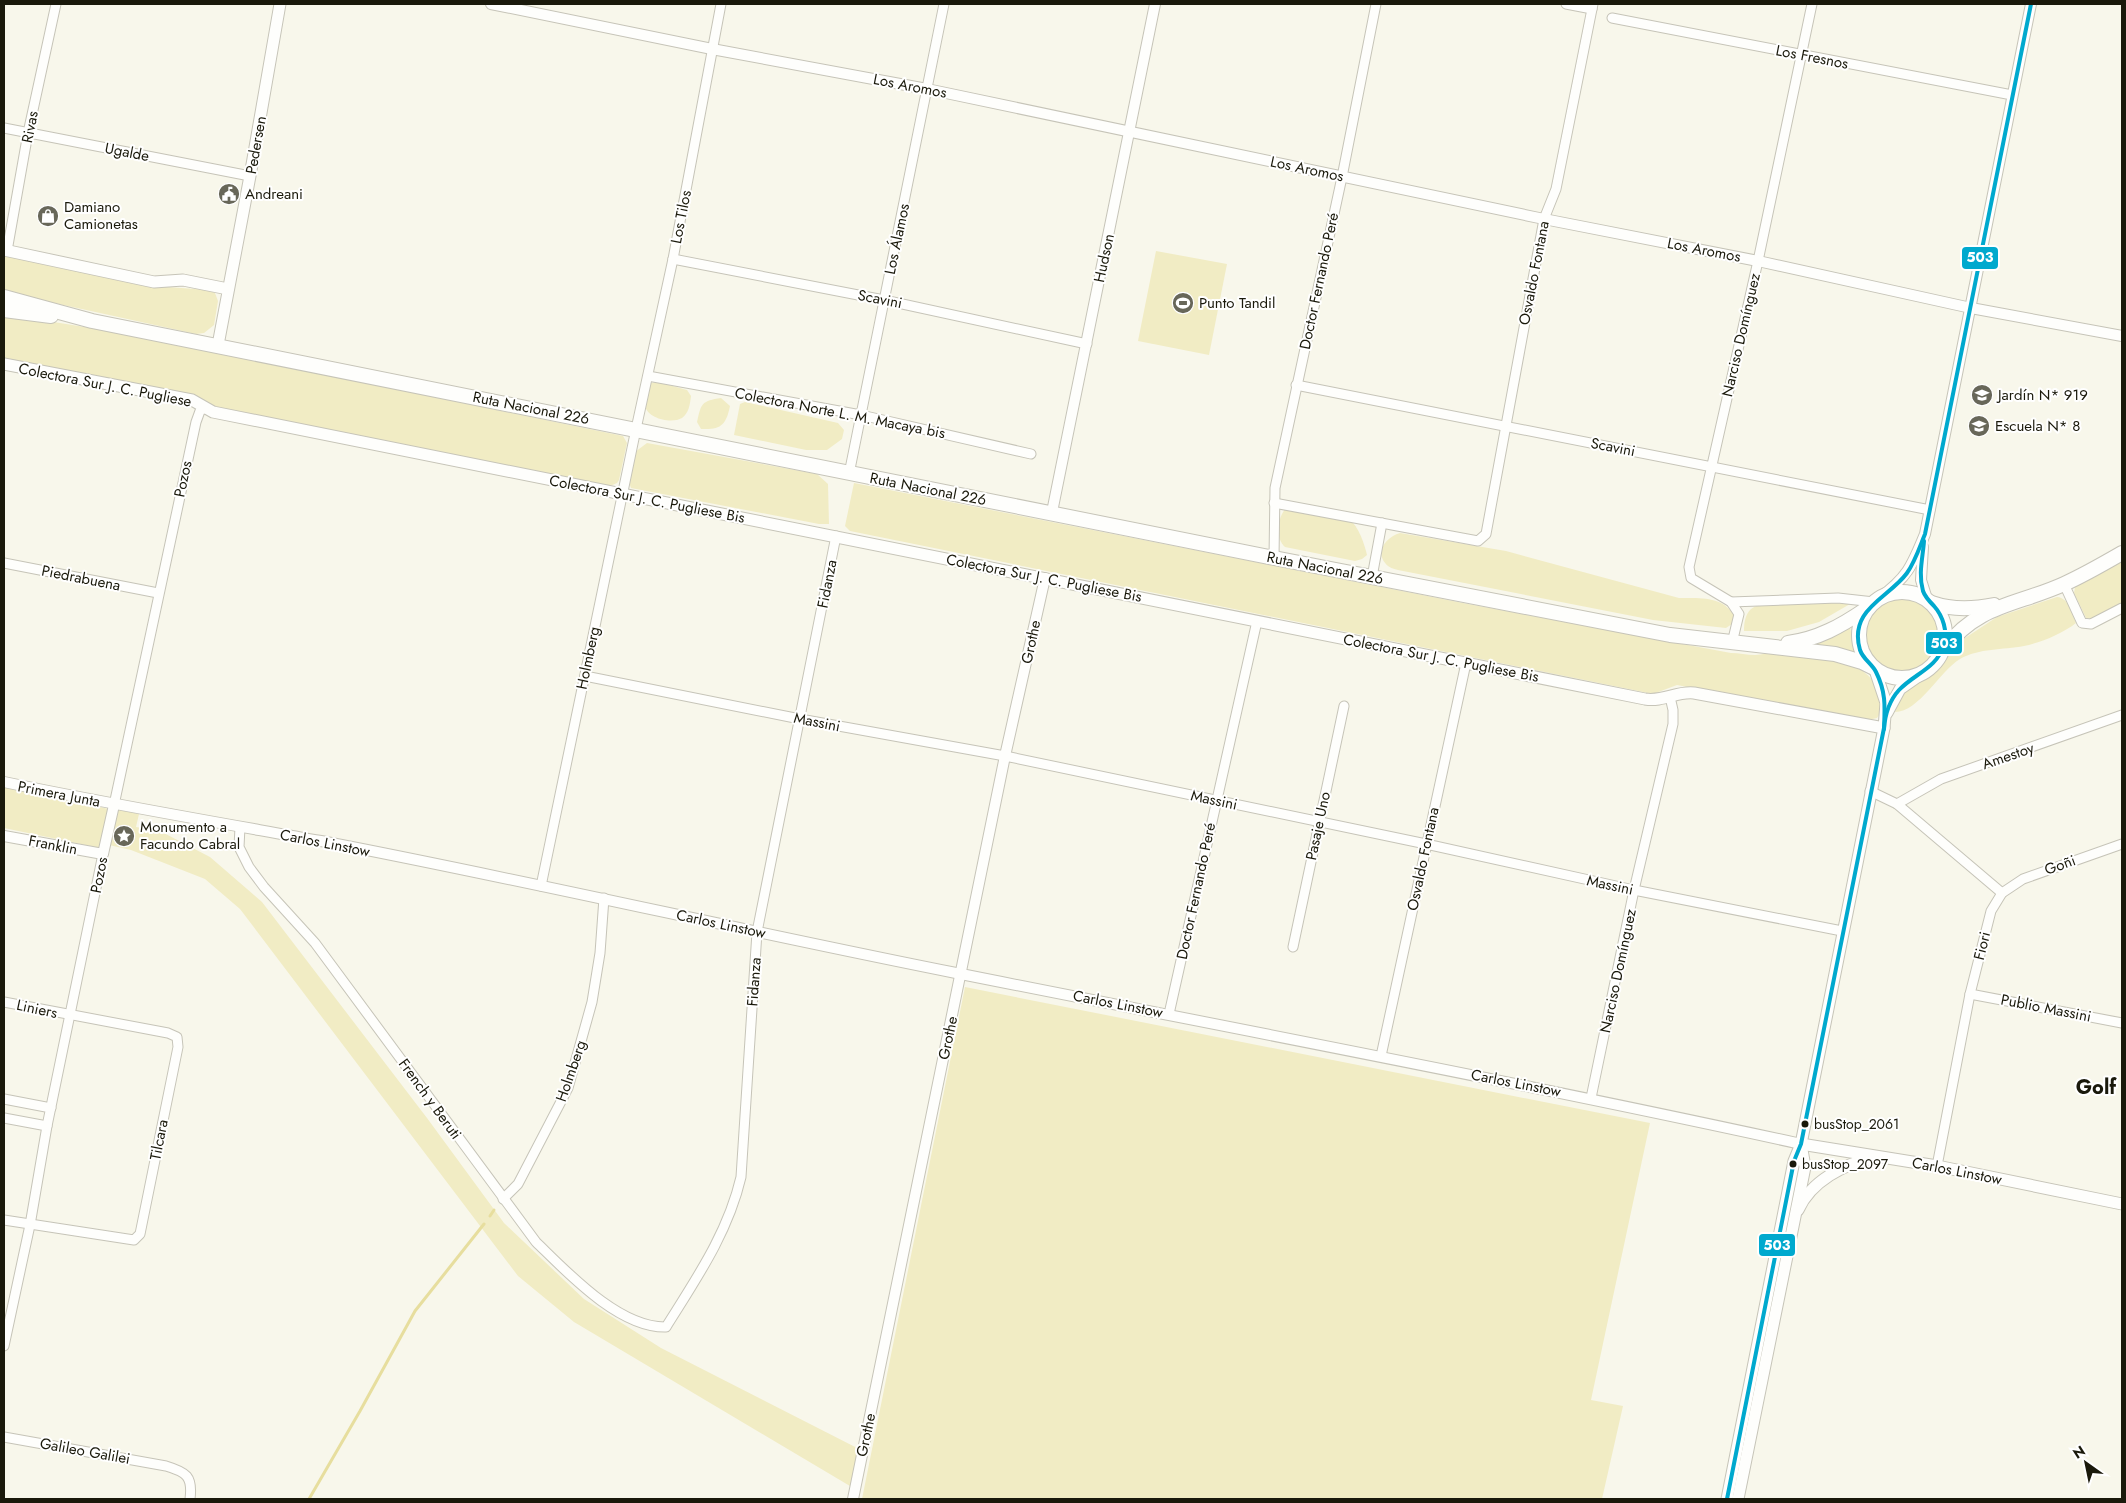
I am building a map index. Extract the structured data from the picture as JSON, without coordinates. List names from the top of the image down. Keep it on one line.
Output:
{"streets":{"highway":["Ruta Nacional 226"],"main road":["Pedersen","Colectora Sur J. C. Pugliese","Colectora Sur J. C. Pugliese Bis","Carlos Linstow"],"street":["Los Fresnos","Los Aromos","Rivas","Ugalde","Los Tilos","Los Álamos","Hudson","Osvaldo Fontana","Doctor Fernando Peré","Scavini","Narciso Domínguez","Colectora Norte L. M. Macaya bis","Pozos","Piedrabuena","Fidanza","Grothe","Holmberg","Massini","Amestoy","Primera Junta","Pasaje Uno","Franklin","Goñi","Fiori","Publio Massini","Liniers","French y Beruti","Tilcara","Galileo Galilei"]},"crossings":[["Los Fresnos","Narciso Domínguez"],["Los Aromos","Los Tilos"],["Los Aromos","Los Álamos"],["Los Aromos","Hudson"],["Los Aromos","Osvaldo Fontana"],["Los Aromos","Doctor Fernando Peré"],["Los Aromos","Narciso Domínguez"],["Rivas","Ugalde"],["Pedersen","Ugalde"],["Pedersen","Ruta Nacional 226"],["Los Tilos","Scavini"],["Los Tilos","Ruta Nacional 226"],["Los Tilos","Colectora Norte L. M. Macaya bis"],["Los Tilos","Holmberg"],["Los Álamos","Scavini"],["Los Álamos","Ruta Nacional 226"],["Los Álamos","Colectora Norte L. M. Macaya bis"],["Hudson","Scavini"],["Hudson","Ruta Nacional 226"],["Osvaldo Fontana","Scavini"],["Osvaldo Fontana","Colectora Sur J. C. Pugliese Bis"],["Osvaldo Fontana","Massini"],["Osvaldo Fontana","Carlos Linstow"],["Doctor Fernando Peré","Scavini"],["Doctor Fernando Peré","Ruta Nacional 226"],["Doctor Fernando Peré","Colectora Sur J. C. Pugliese Bis"],["Doctor Fernando Peré","Massini"],["Doctor Fernando Peré","Carlos Linstow"],["Scavini","Narciso Domínguez"],["Narciso Domínguez","Colectora Sur J. C. Pugliese Bis"],["Narciso Domínguez","Massini"],["Narciso Domínguez","Carlos Linstow"],["Colectora Sur J. C. Pugliese","Pozos"],["Colectora Sur J. C. Pugliese","Colectora Sur J. C. Pugliese Bis"],["Ruta Nacional 226","Holmberg"],["Pozos","Colectora Sur J. C. Pugliese Bis"],["Pozos","Piedrabuena"],["Pozos","Primera Junta"],["Pozos","Carlos Linstow"],["Pozos","Franklin"],["Pozos","Liniers"],["Pozos","Tilcara"],["Colectora Sur J. C. Pugliese Bis","Fidanza"],["Colectora Sur J. C. Pugliese Bis","Grothe"],["Colectora Sur J. C. Pugliese Bis","Holmberg"],["Fidanza","Massini"],["Fidanza","Carlos Linstow"],["Fidanza","French y Beruti"],["Grothe","Massini"],["Grothe","Carlos Linstow"],["Holmberg","Massini"],["Holmberg","Carlos Linstow"],["Holmberg","French y Beruti"],["Massini","Pasaje Uno"],["Primera Junta","Carlos Linstow"],["Carlos Linstow","Fiori"],["Carlos Linstow","French y Beruti"],["Goñi","Fiori"],["Fiori","Publio Massini"],["Liniers","Tilcara"]],"districts":["Golf"],"places":{"public building":["Andreani"],"shop":["Damiano Camionetas"],"sports":["Punto Tandil"],"school or university":["Jardín N* 919","Escuela N* 8"],"place":["Monumento a Facundo Cabral"],"other":["busStop_2061","busStop_2097"]},"lines":["transit line 503"],"north":"top left"}
